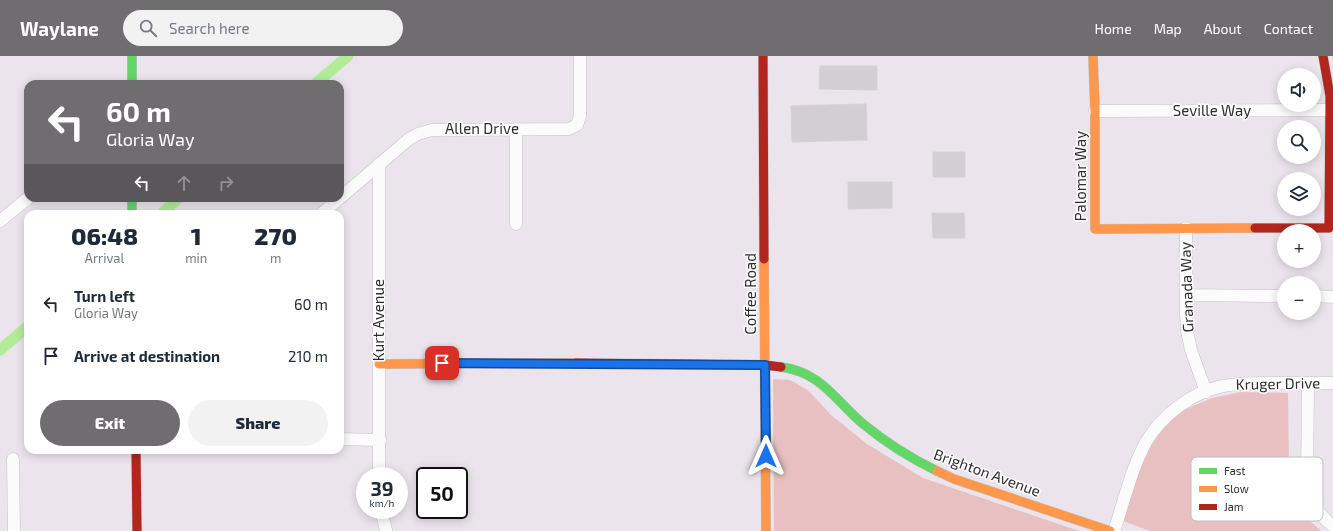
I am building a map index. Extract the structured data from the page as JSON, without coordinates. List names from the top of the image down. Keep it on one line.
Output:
{"streets":{"street":["Seville Way","Allen Drive","Palomar Way","Granada Way","Coffee Road","Kurt Avenue","Kruger Drive","Brighton Avenue"]},"crossings":[["Seville Way","Palomar Way"],["Allen Drive","Kurt Avenue"],["Palomar Way","Granada Way"],["Granada Way","Kruger Drive"],["Coffee Road","Brighton Avenue"],["Kurt Avenue","Brighton Avenue"]],"legend":["Fast","Slow","Jam"],"page":{"header":"Waylane","search":"Search here","nav":["Home","Map","About","Contact"],"map_buttons":["+","−"],"turn":["60 m","Gloria Way"],"eta":["06:48","Arrival","1","min","270","m"],"list":[{"name":"Turn left","note":"Gloria Way","value":"60 m"},{"name":"Arrive at destination","value":"210 m"}],"buttons":["Exit","Share"],"speed":"39 km/h","limit":"50"}}
